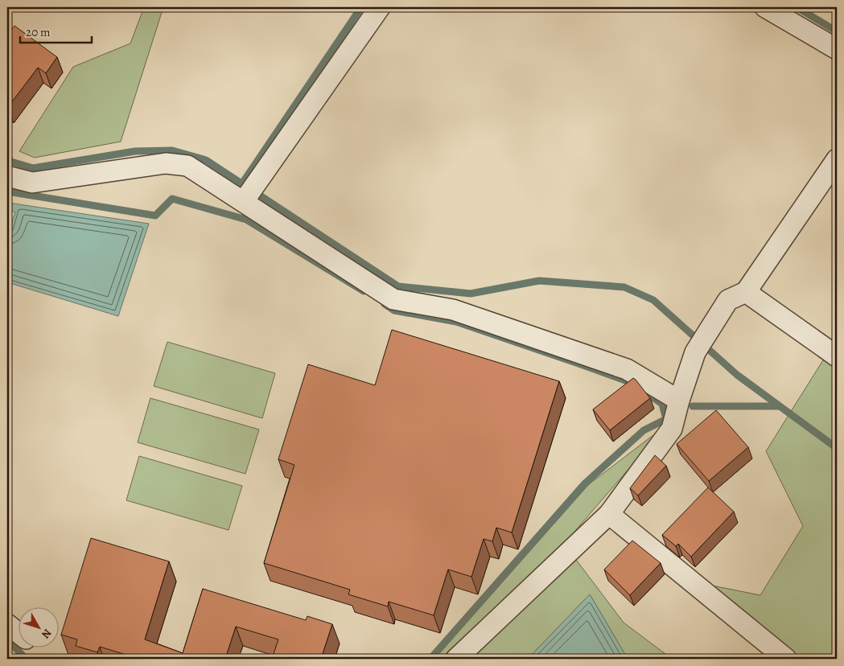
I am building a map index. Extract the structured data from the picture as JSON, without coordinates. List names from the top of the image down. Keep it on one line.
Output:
{"scale_bar":"20 m","north":"bottom right"}
